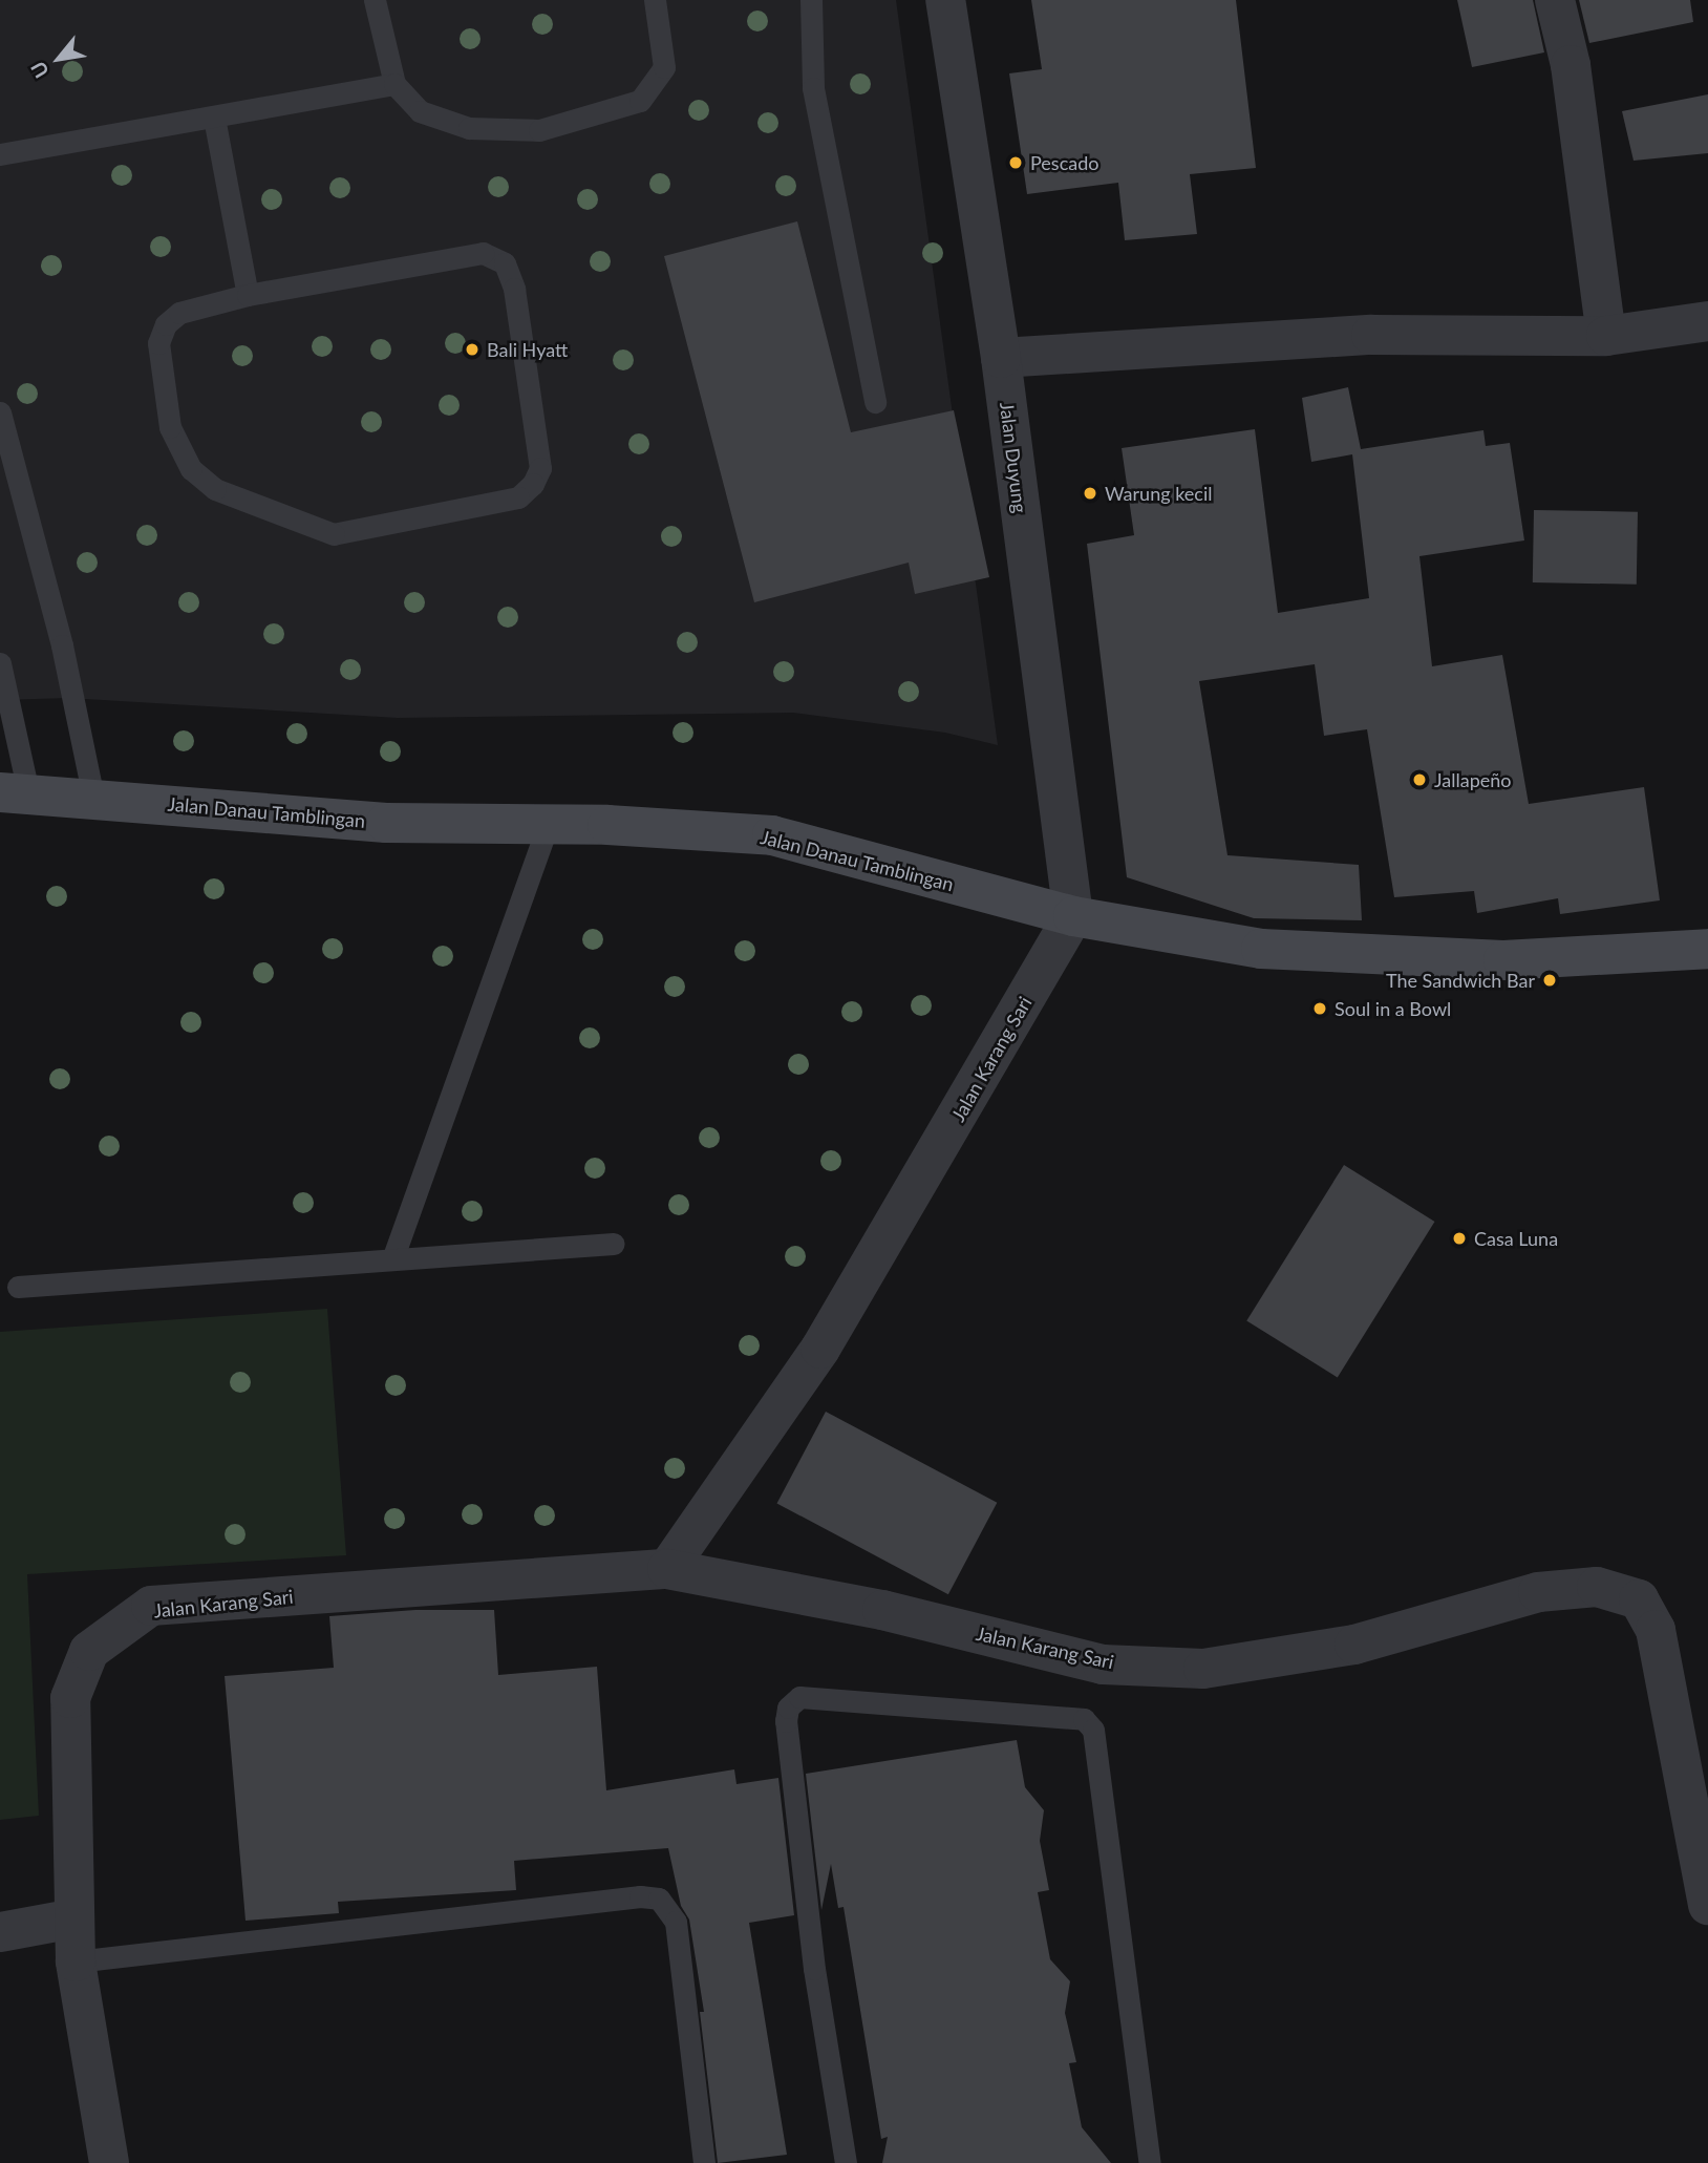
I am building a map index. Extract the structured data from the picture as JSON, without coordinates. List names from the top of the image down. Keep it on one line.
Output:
{"streets":{"street":["Jalan Duyung","Jalan Danau Tamblingan","Jalan Karang Sari"]},"crossings":[["Jalan Duyung","Jalan Danau Tamblingan"],["Jalan Duyung","Jalan Karang Sari"],["Jalan Danau Tamblingan","Jalan Karang Sari"]],"places":["Pescado","Bali Hyatt","Warung kecil","Jallapeño","The Sandwich Bar","Soul in a Bowl","Casa Luna"],"north":"bottom left"}
